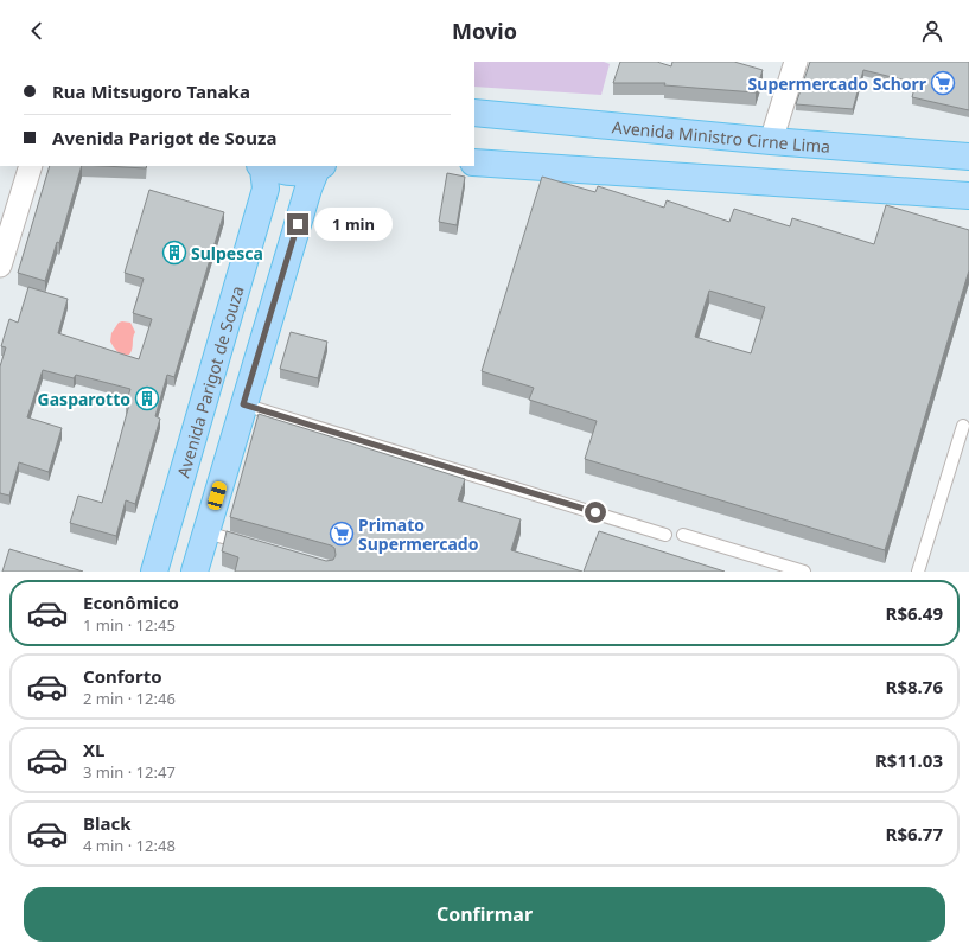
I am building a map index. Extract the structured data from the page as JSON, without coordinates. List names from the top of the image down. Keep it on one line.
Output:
{"streets":{"main road":["Avenida Ministro Cirne Lima","Avenida Parigot de Souza"]},"places":{"supermarket":["Supermercado Schorr","Primato Supermercado"],"building":["Sulpesca","Gasparotto"]},"page":{"header":"Movio","banner":["Rua Mitsugoro Tanaka","Avenida Parigot de Souza"],"bubble":"1 min","list":[{"name":"Econômico","note":"1 min · 12:45","value":"R$6.49"},{"name":"Conforto","note":"2 min · 12:46","value":"R$8.76"},{"name":"XL","note":"3 min · 12:47","value":"R$11.03"},{"name":"Black","note":"4 min · 12:48","value":"R$6.77"}],"buttons":"Confirmar"}}
